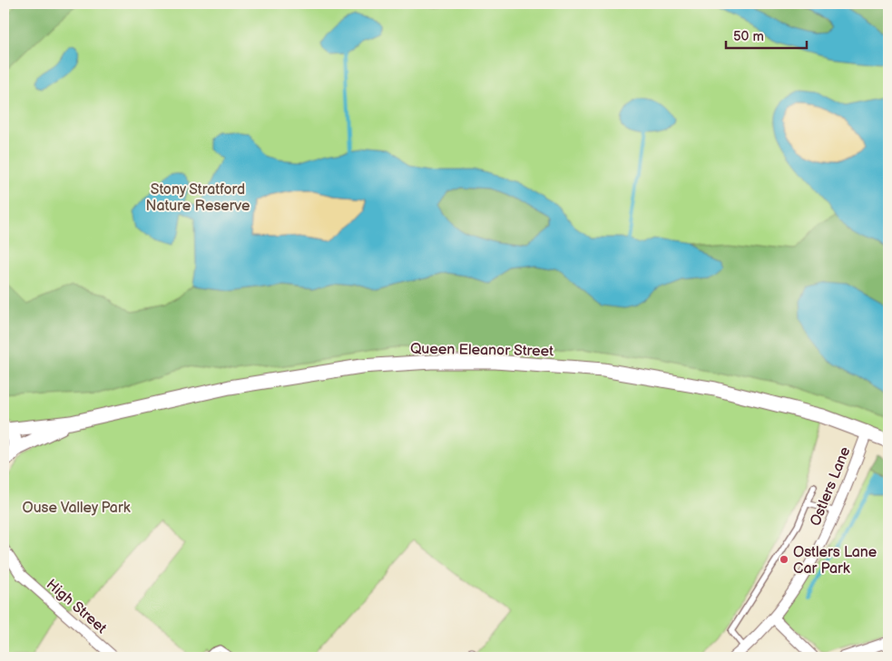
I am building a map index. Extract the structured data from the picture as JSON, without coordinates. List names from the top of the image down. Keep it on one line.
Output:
{"streets":{"street":["Queen Eleanor Street","Ostlers Lane","High Street"]},"crossings":[["Queen Eleanor Street","Ostlers Lane"]],"parks":["Stony Stratford Nature Reserve","Ouse Valley Park"],"places":["Ostlers Lane Car Park"],"scale_bar":"50 m"}
